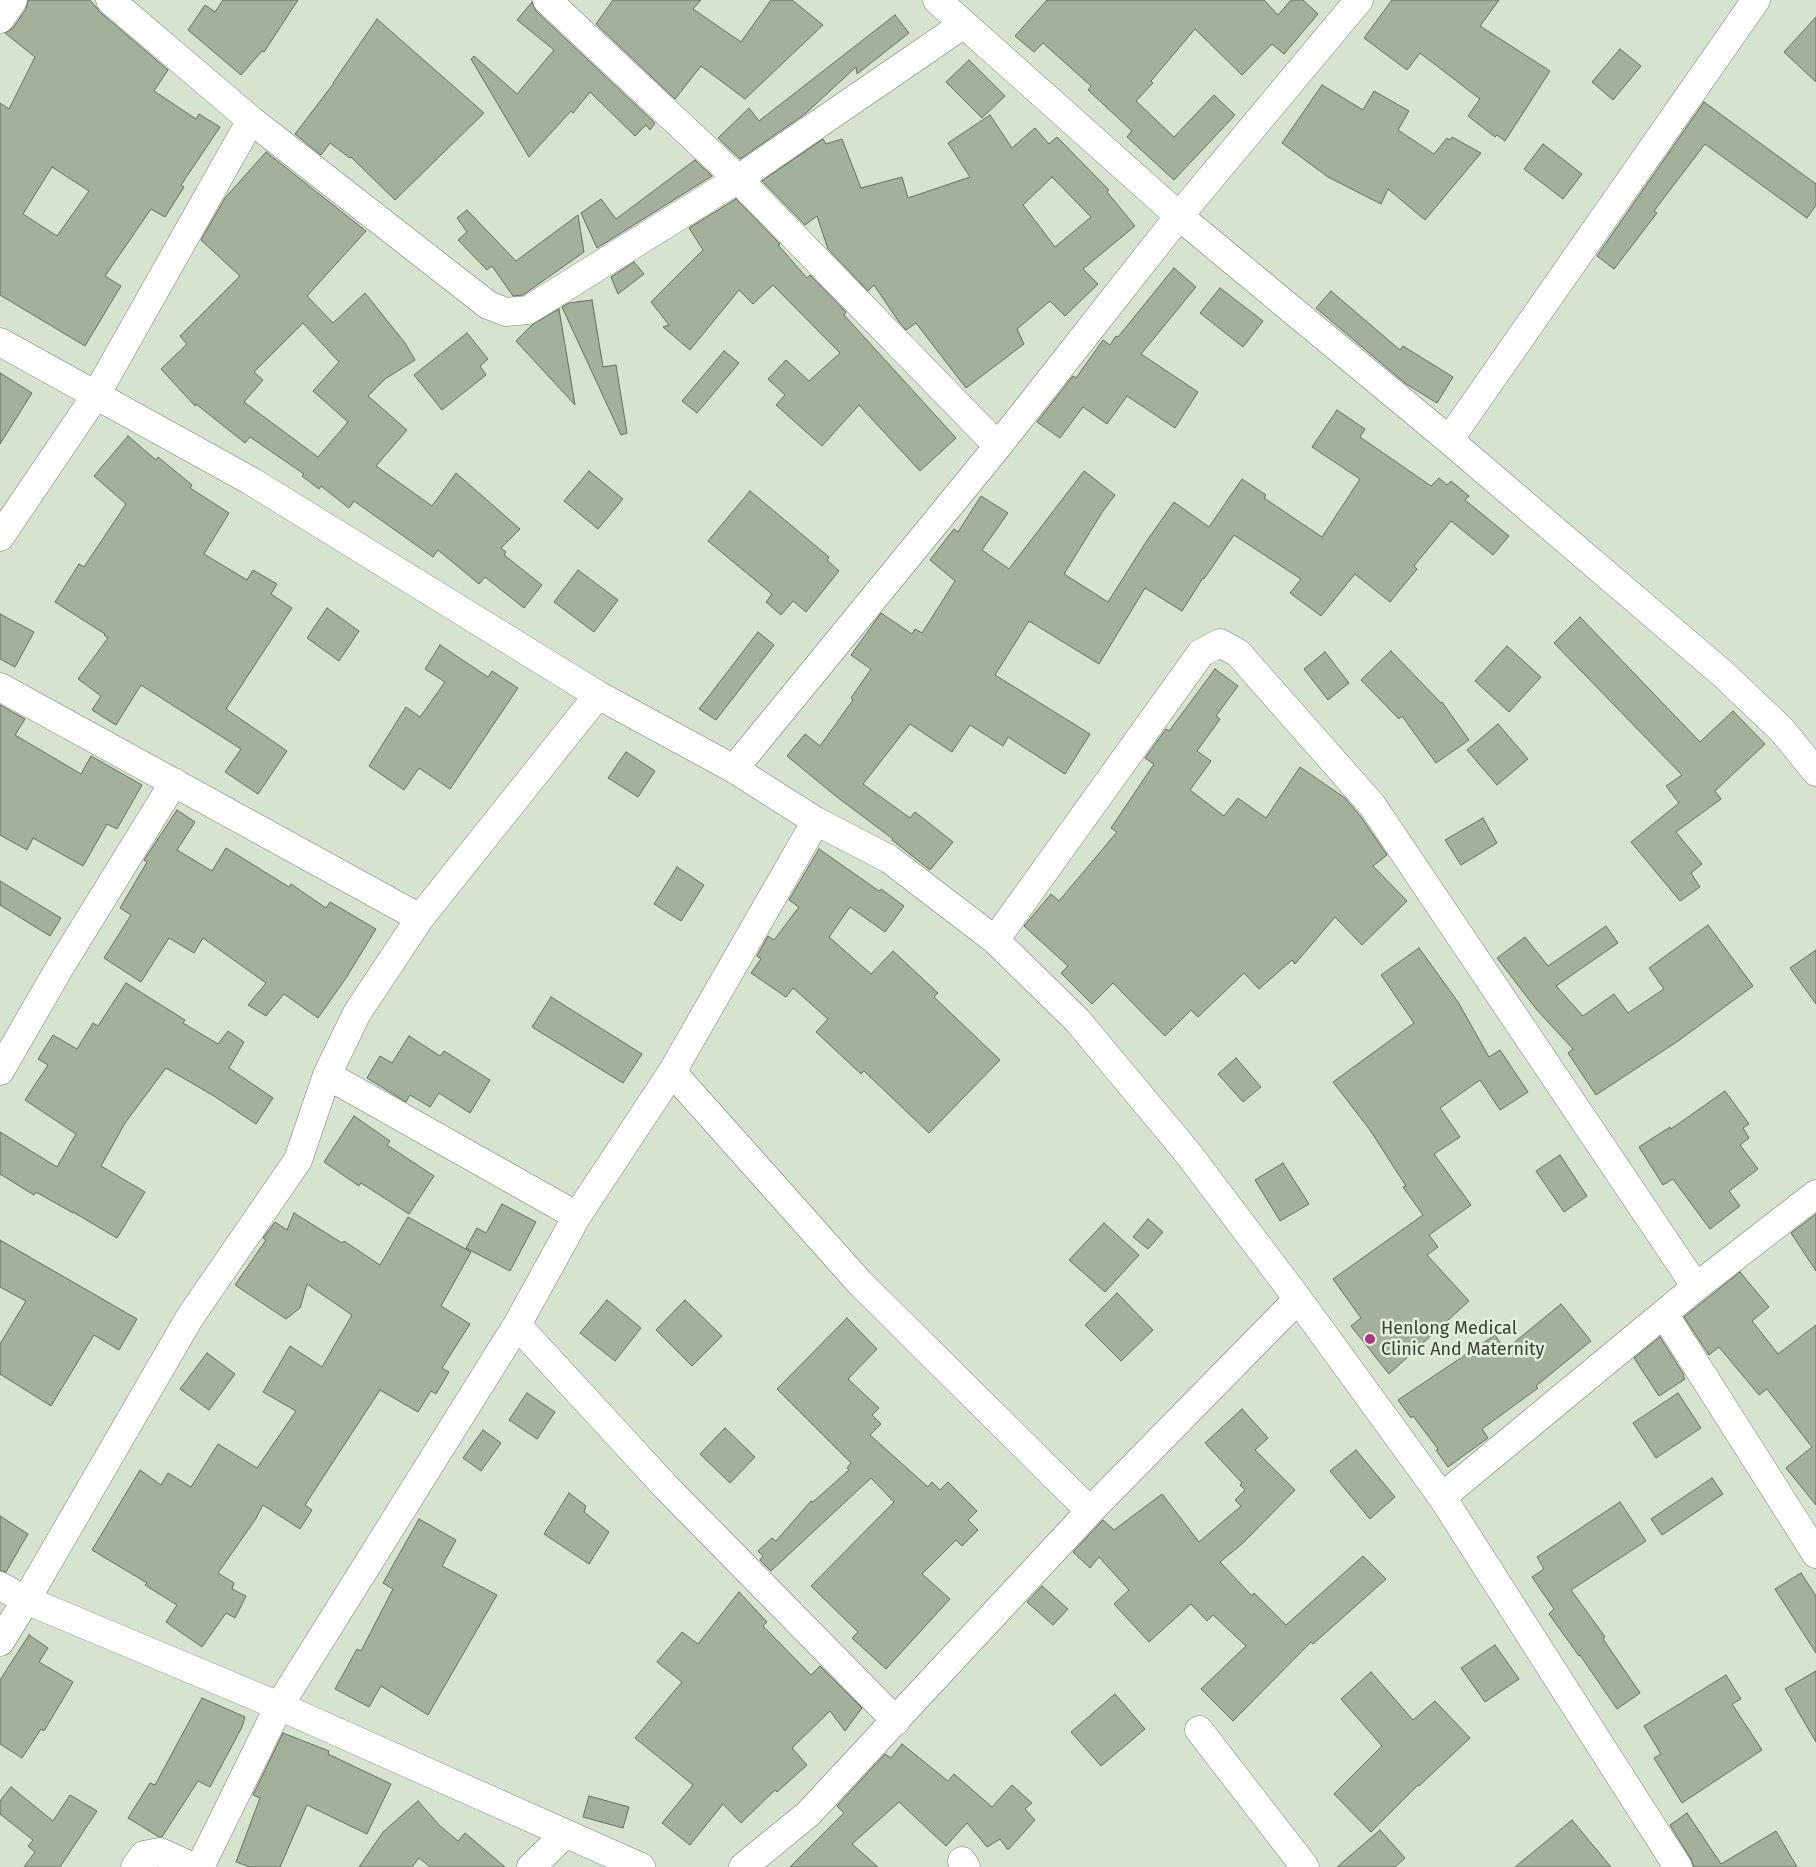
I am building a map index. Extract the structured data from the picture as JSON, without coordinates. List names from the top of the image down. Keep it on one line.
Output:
{"places":["Henlong Medical Clinic And Maternity"]}
